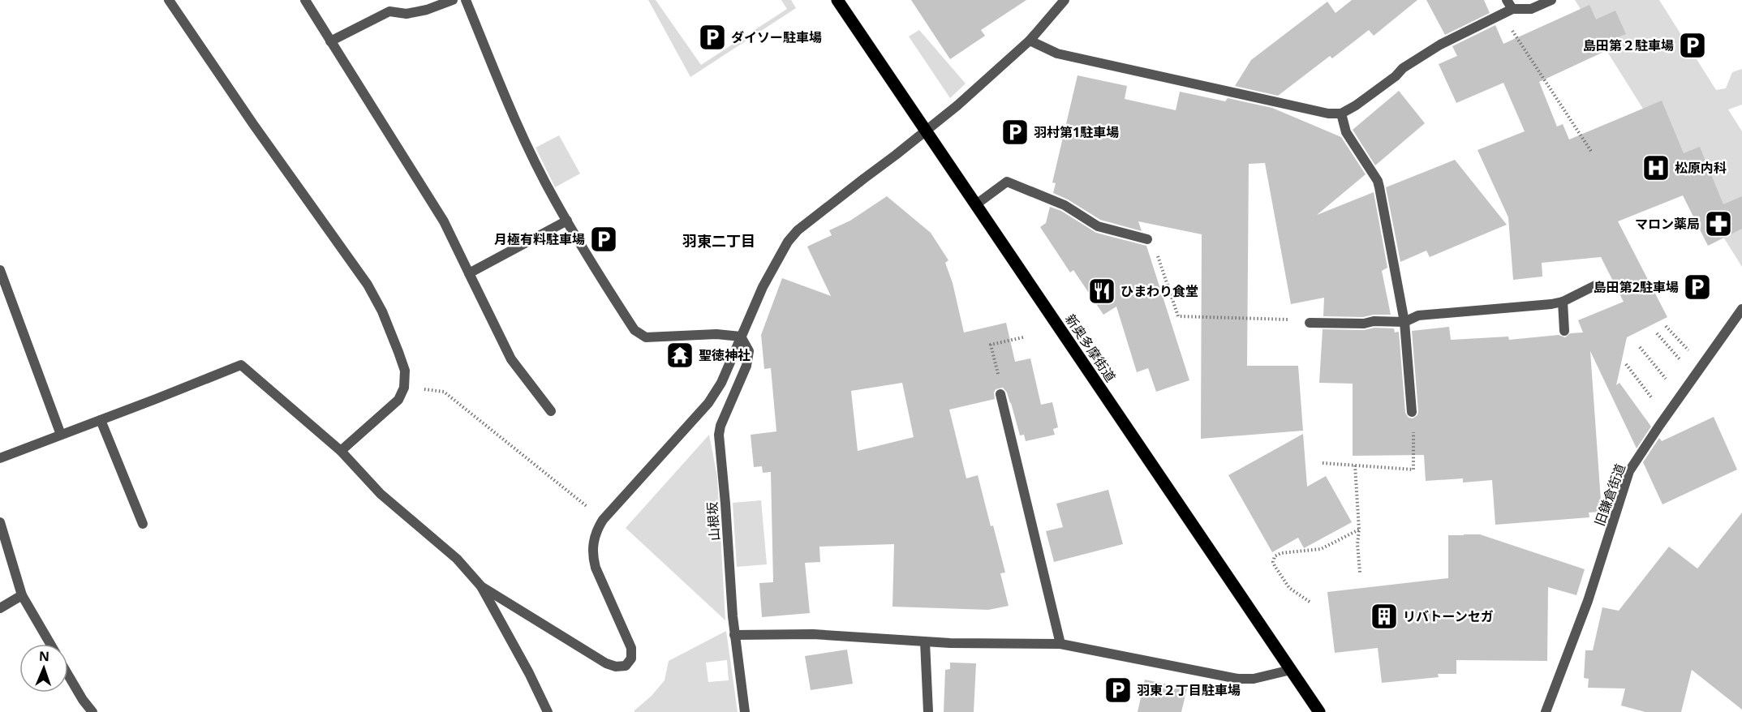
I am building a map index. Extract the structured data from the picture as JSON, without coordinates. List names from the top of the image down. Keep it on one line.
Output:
{"streets":{"main road":["新奥多摩街道"],"street":["旧鎌倉街道","山根坂"]},"districts":["羽東二丁目"],"places":{"parking":["ダイソー駐車場","島田第２駐車場","羽村第1駐車場","月極有料駐車場","島田第2駐車場","羽東２丁目駐車場"],"hospital":["松原内科"],"pharmacy":["マロン薬局"],"restaurant":["ひまわり食堂"],"temple":["聖徳神社"],"building":["リバトーンセガ"]},"north":"top"}
